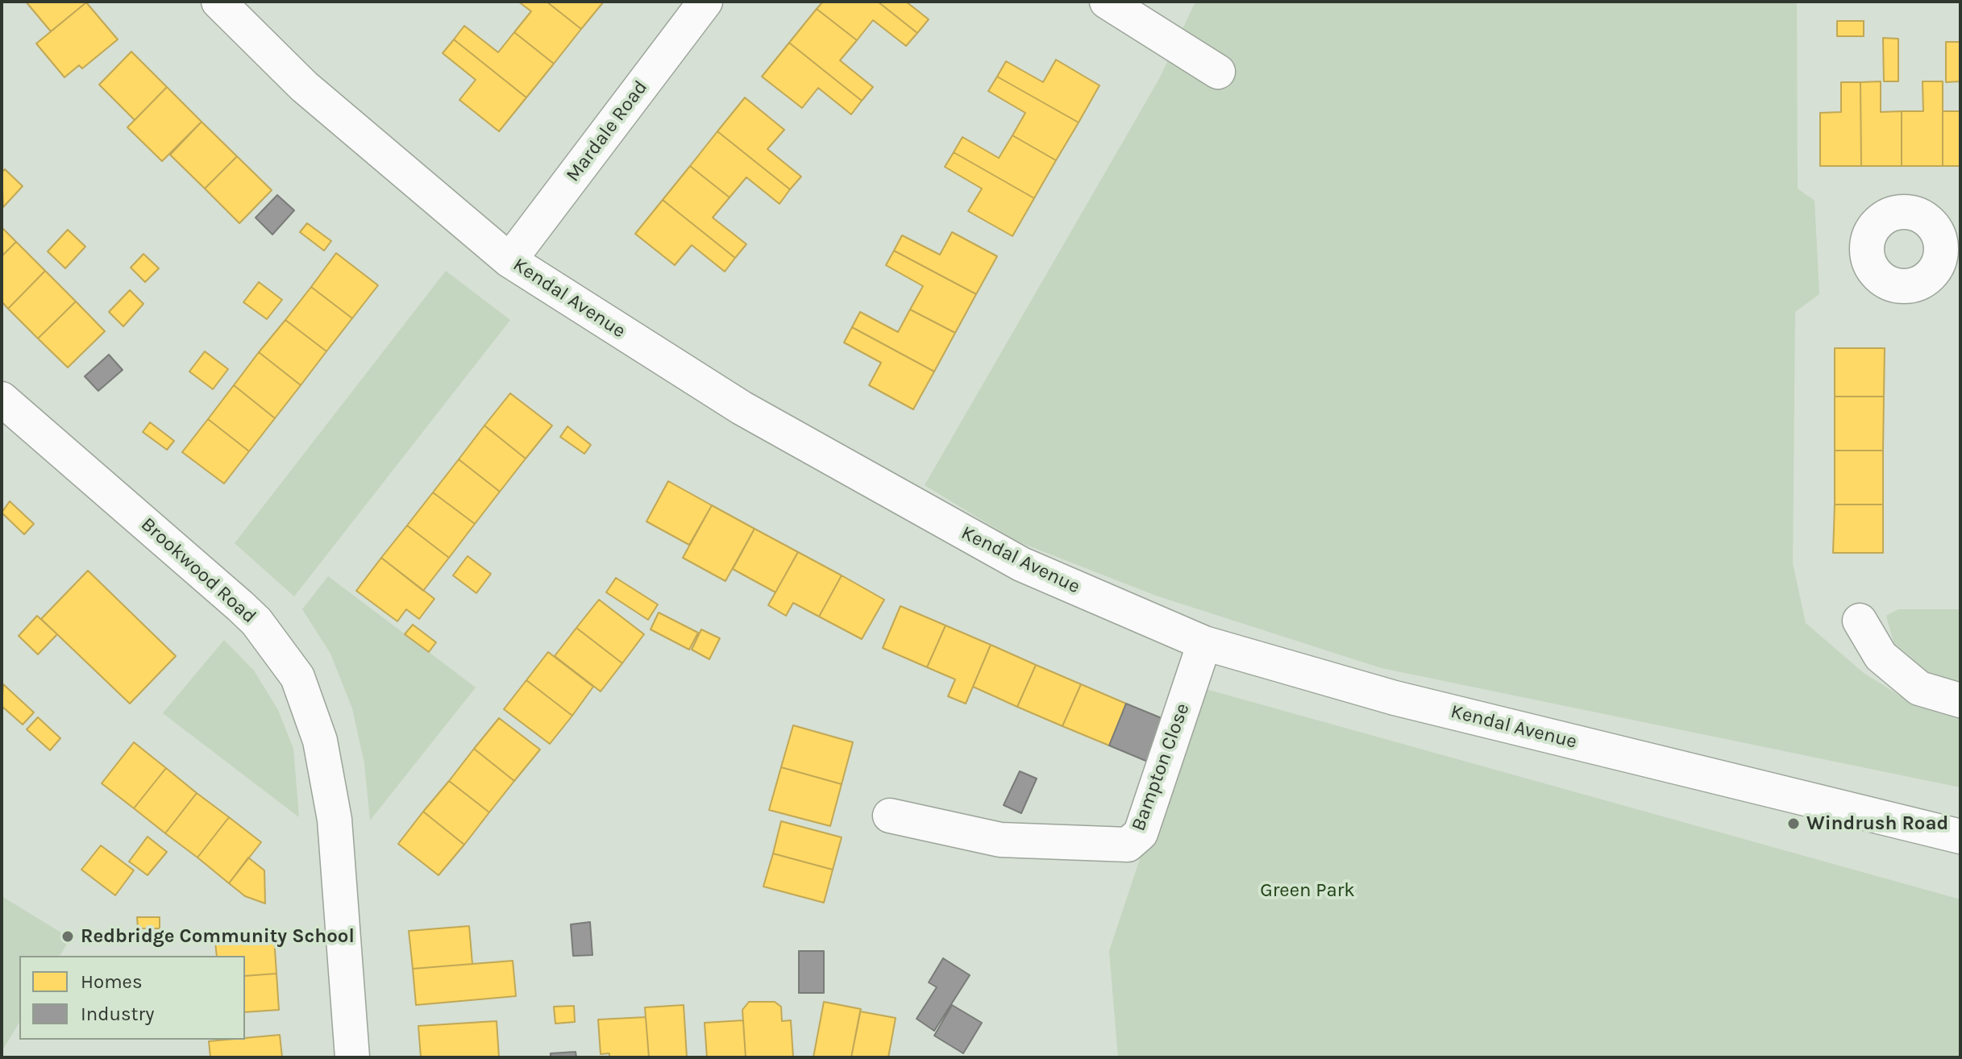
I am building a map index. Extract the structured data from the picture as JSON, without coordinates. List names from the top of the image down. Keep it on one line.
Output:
{"streets":{"street":["Mardale Road","Kendal Avenue","Brookwood Road","Bampton Close"]},"crossings":[["Mardale Road","Kendal Avenue"],["Kendal Avenue","Bampton Close"]],"parks":["Green Park"],"places":["Windrush Road","Redbridge Community School"],"legend":["Homes","Industry"]}
